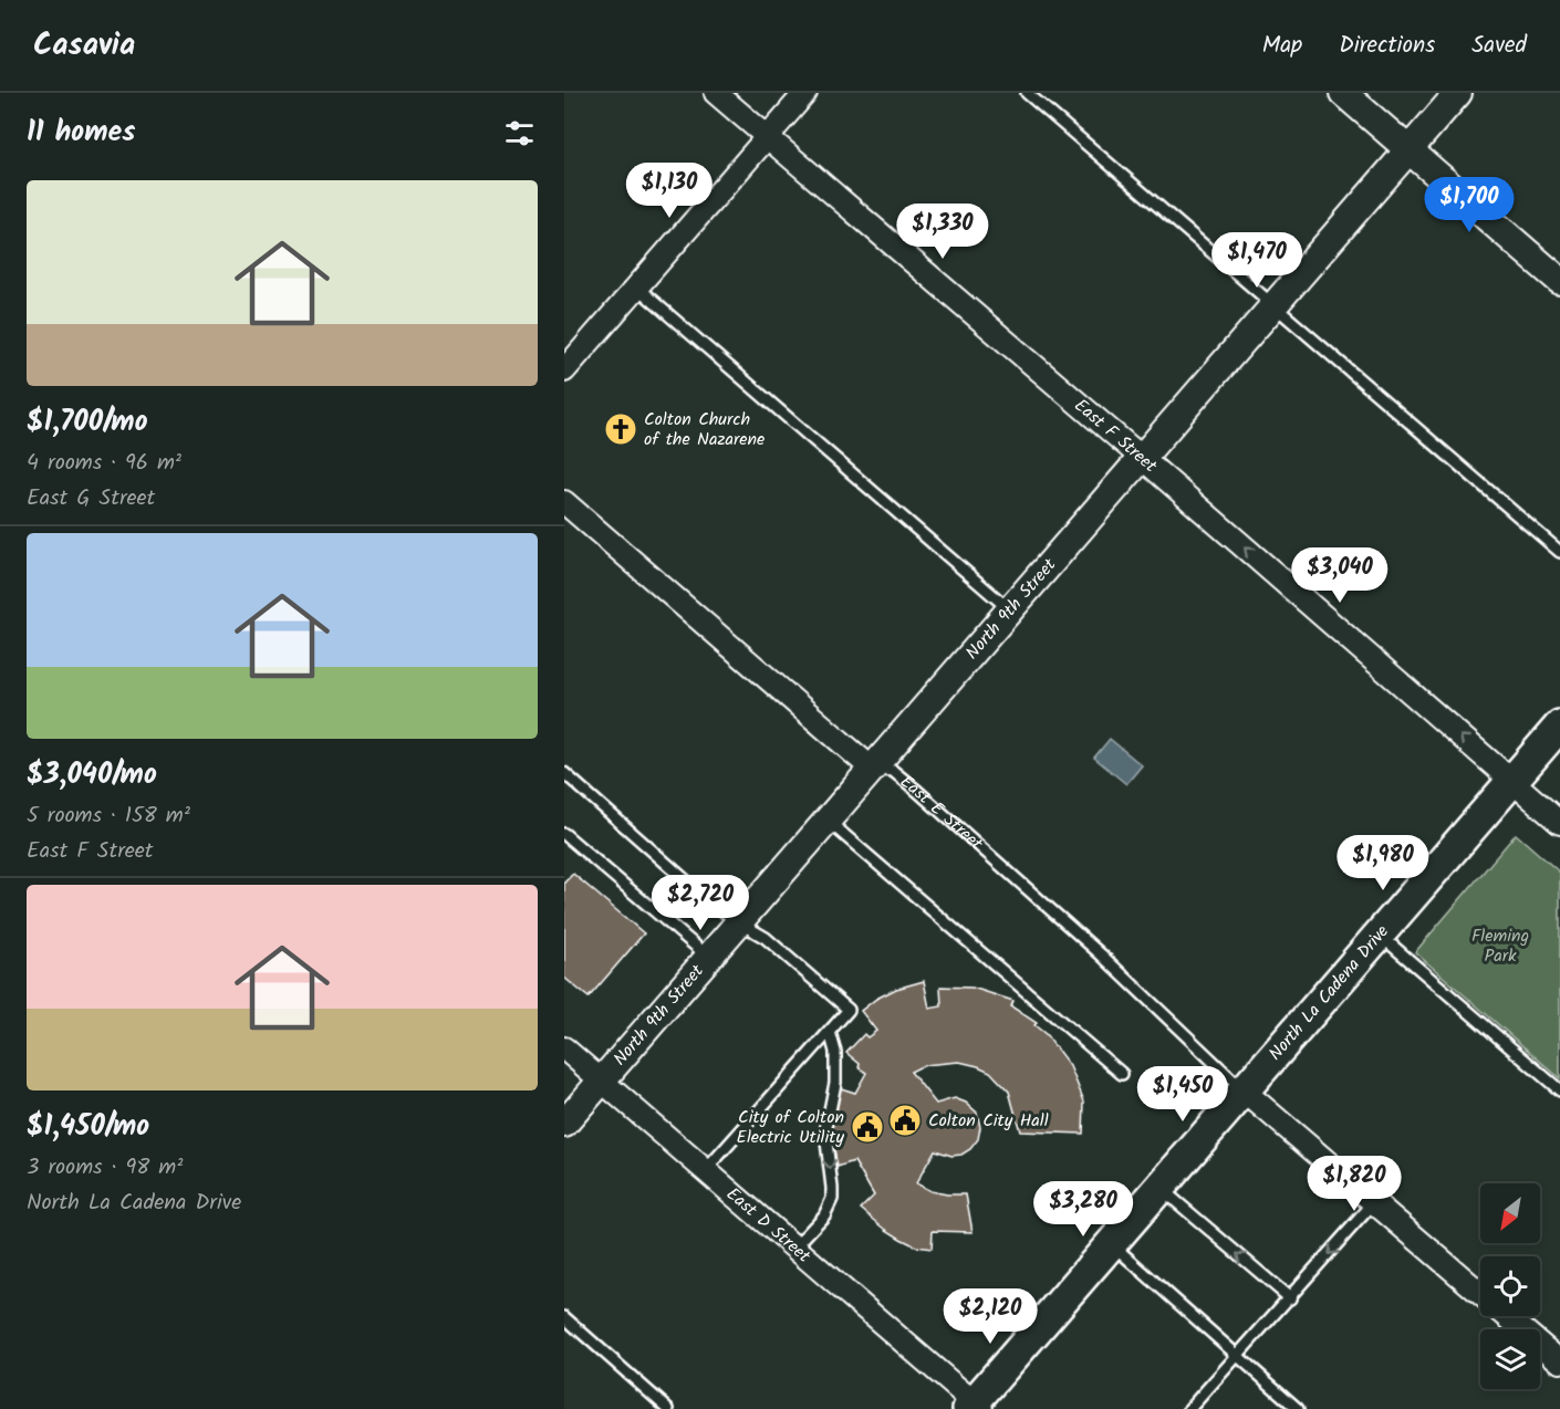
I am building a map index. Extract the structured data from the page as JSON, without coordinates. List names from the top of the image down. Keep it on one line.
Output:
{"streets":{"main road":["North La Cadena Drive"],"street":["East F Street","North 9th Street","East E Street","East D Street"]},"crossings":[["East F Street","North 9th Street"],["East F Street","North La Cadena Drive"],["North 9th Street","East E Street"],["North 9th Street","East D Street"],["East E Street","North La Cadena Drive"],["North La Cadena Drive","East D Street"]],"one_way":["East F Street"],"parks":["Fleming Park"],"places":{"church":["Colton Church of the Nazarene"],"public building":["Colton City Hall","City of Colton Electric Utility"]},"north":"bottom left","page":{"header":"Casavia","nav":["Map","Directions","Saved"],"heading":"11 homes","price":["$1,130","$1,700","$1,330","$1,470","$3,040","$1,980","$2,720","$1,450","$1,820","$3,280","$2,120"],"list":[{"name":"$1,700/mo","note":"4 rooms · 96 m² · East G Street"},{"name":"$3,040/mo","note":"5 rooms · 158 m² · East F Street"},{"name":"$1,450/mo","note":"3 rooms · 98 m² · North La Cadena Drive"}]}}
